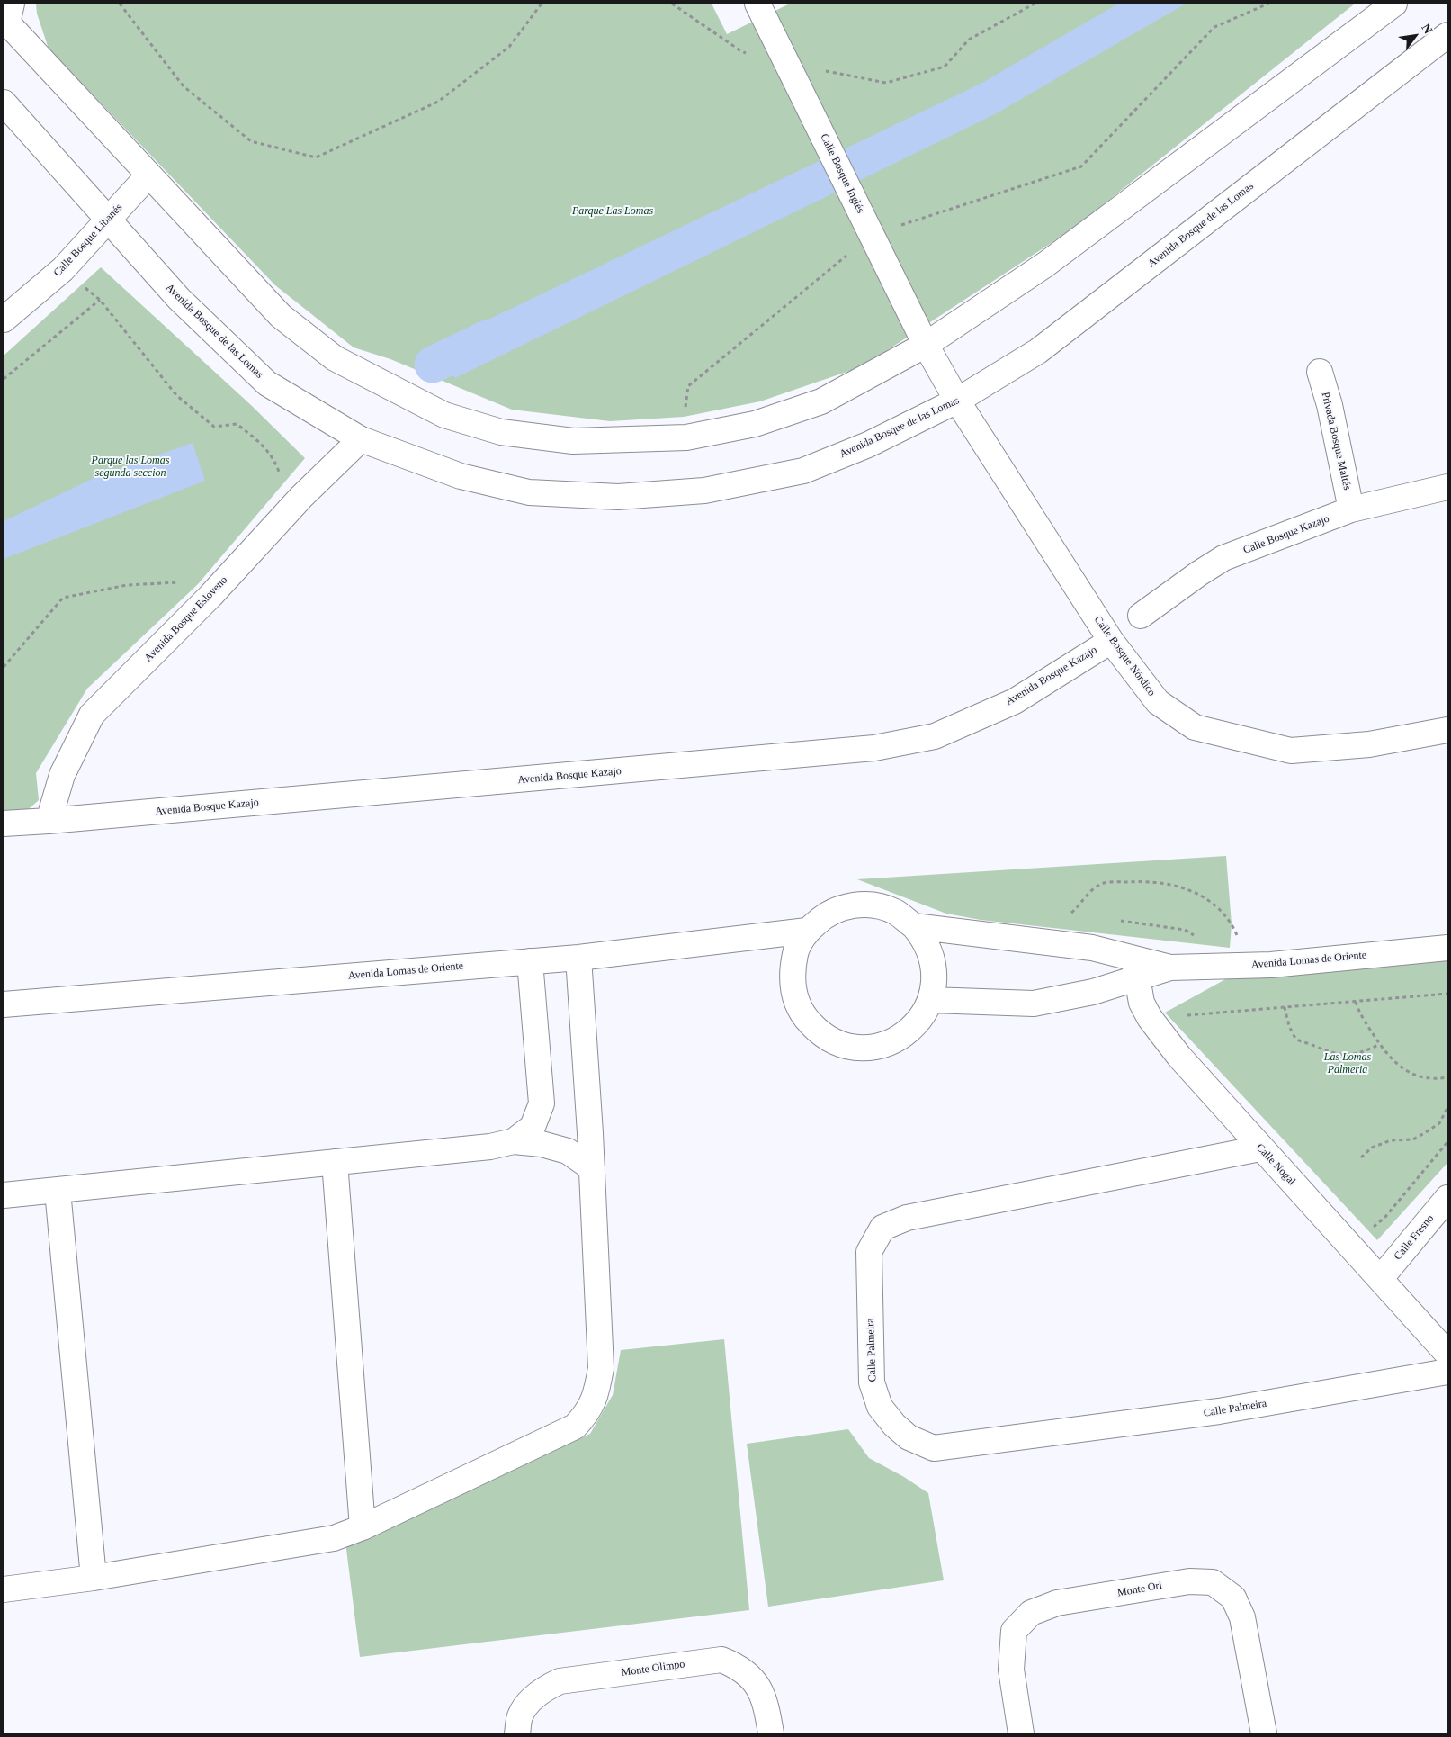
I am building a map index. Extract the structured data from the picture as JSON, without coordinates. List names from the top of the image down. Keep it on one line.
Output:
{"streets":{"street":["Calle Bosque Inglés","Avenida Bosque de las Lomas","Calle Bosque Libanés","Privada Bosque Maltés","Calle Bosque Kazajo","Avenida Bosque Esloveno","Calle Bosque Nórdico","Avenida Bosque Kazajo","Avenida Lomas de Oriente","Calle Nogal","Calle Fresno","Calle Palmeira","Monte Ori","Monte Olimpo"]},"crossings":[["Calle Bosque Inglés","Calle Bosque Nórdico"],["Avenida Bosque de las Lomas","Calle Bosque Libanés"],["Avenida Bosque de las Lomas","Avenida Bosque Esloveno"],["Avenida Bosque de las Lomas","Calle Bosque Nórdico"],["Privada Bosque Maltés","Calle Bosque Kazajo"],["Avenida Bosque Esloveno","Avenida Bosque Kazajo"],["Calle Bosque Nórdico","Avenida Bosque Kazajo"],["Avenida Lomas de Oriente","Calle Nogal"],["Calle Nogal","Calle Fresno"],["Calle Nogal","Calle Palmeira"]],"parks":["Parque Las Lomas","Parque las Lomas segunda seccion","Las Lomas Palmeria"],"north":"top right"}
